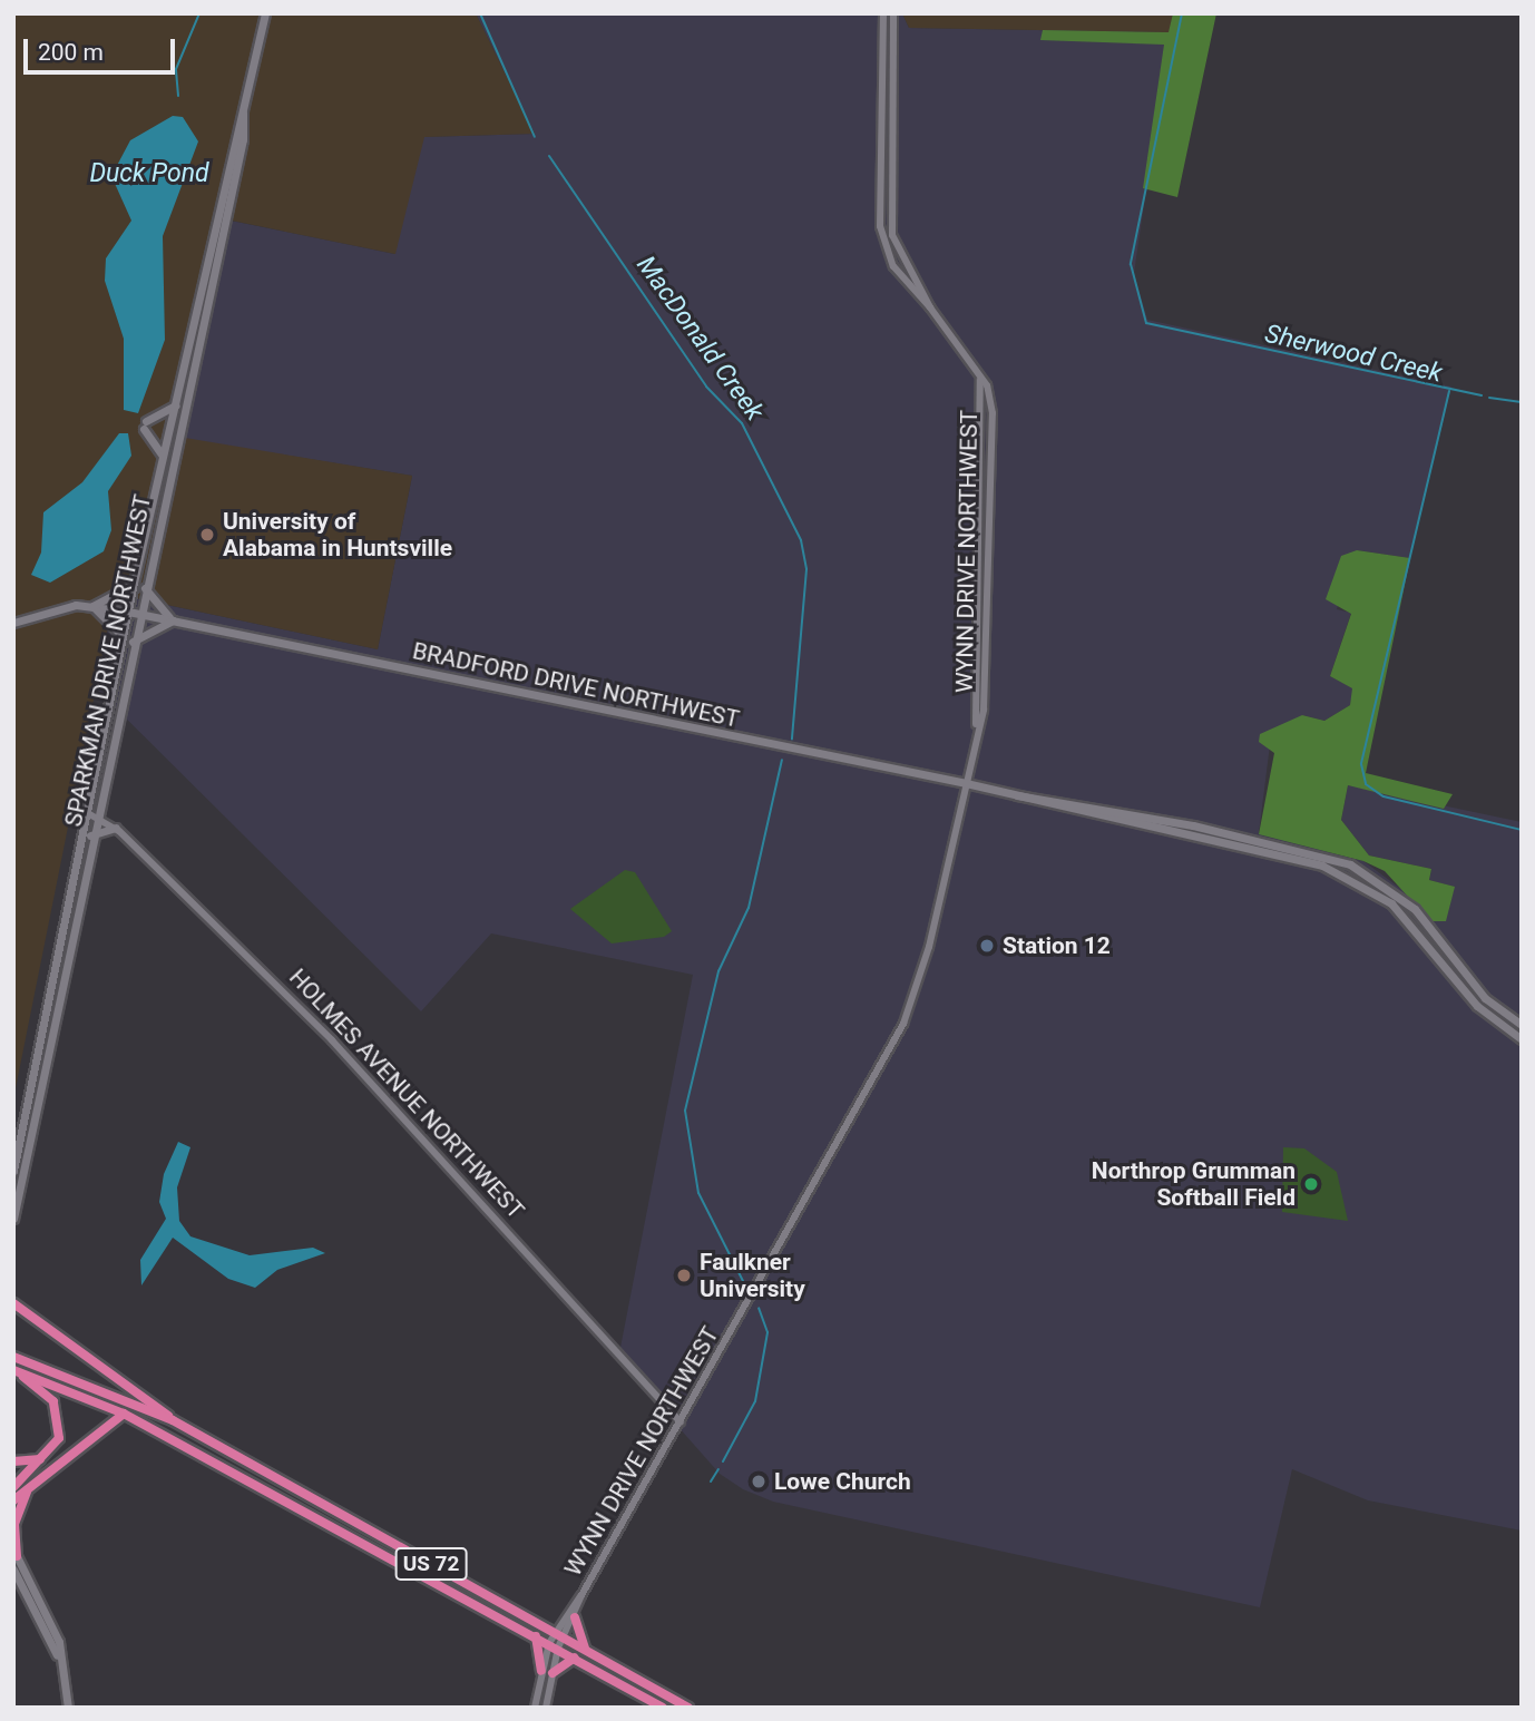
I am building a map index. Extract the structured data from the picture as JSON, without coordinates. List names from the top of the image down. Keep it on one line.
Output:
{"streets":{"highway":["US 72"],"main road":["SPARKMAN DRIVE NORTHWEST","BRADFORD DRIVE NORTHWEST"],"street":["WYNN DRIVE NORTHWEST","HOLMES AVENUE NORTHWEST"]},"crossings":[["WYNN DRIVE NORTHWEST","BRADFORD DRIVE NORTHWEST"],["WYNN DRIVE NORTHWEST","HOLMES AVENUE NORTHWEST"],["WYNN DRIVE NORTHWEST","US 72"],["SPARKMAN DRIVE NORTHWEST","BRADFORD DRIVE NORTHWEST"],["SPARKMAN DRIVE NORTHWEST","HOLMES AVENUE NORTHWEST"]],"water":["Duck Pond","MacDonald Creek","Sherwood Creek"],"places":["University of Alabama in Huntsville","Station 12","Northrop Grumman Softball Field","Faulkner University","Lowe Church"],"scale_bar":"200 m"}
